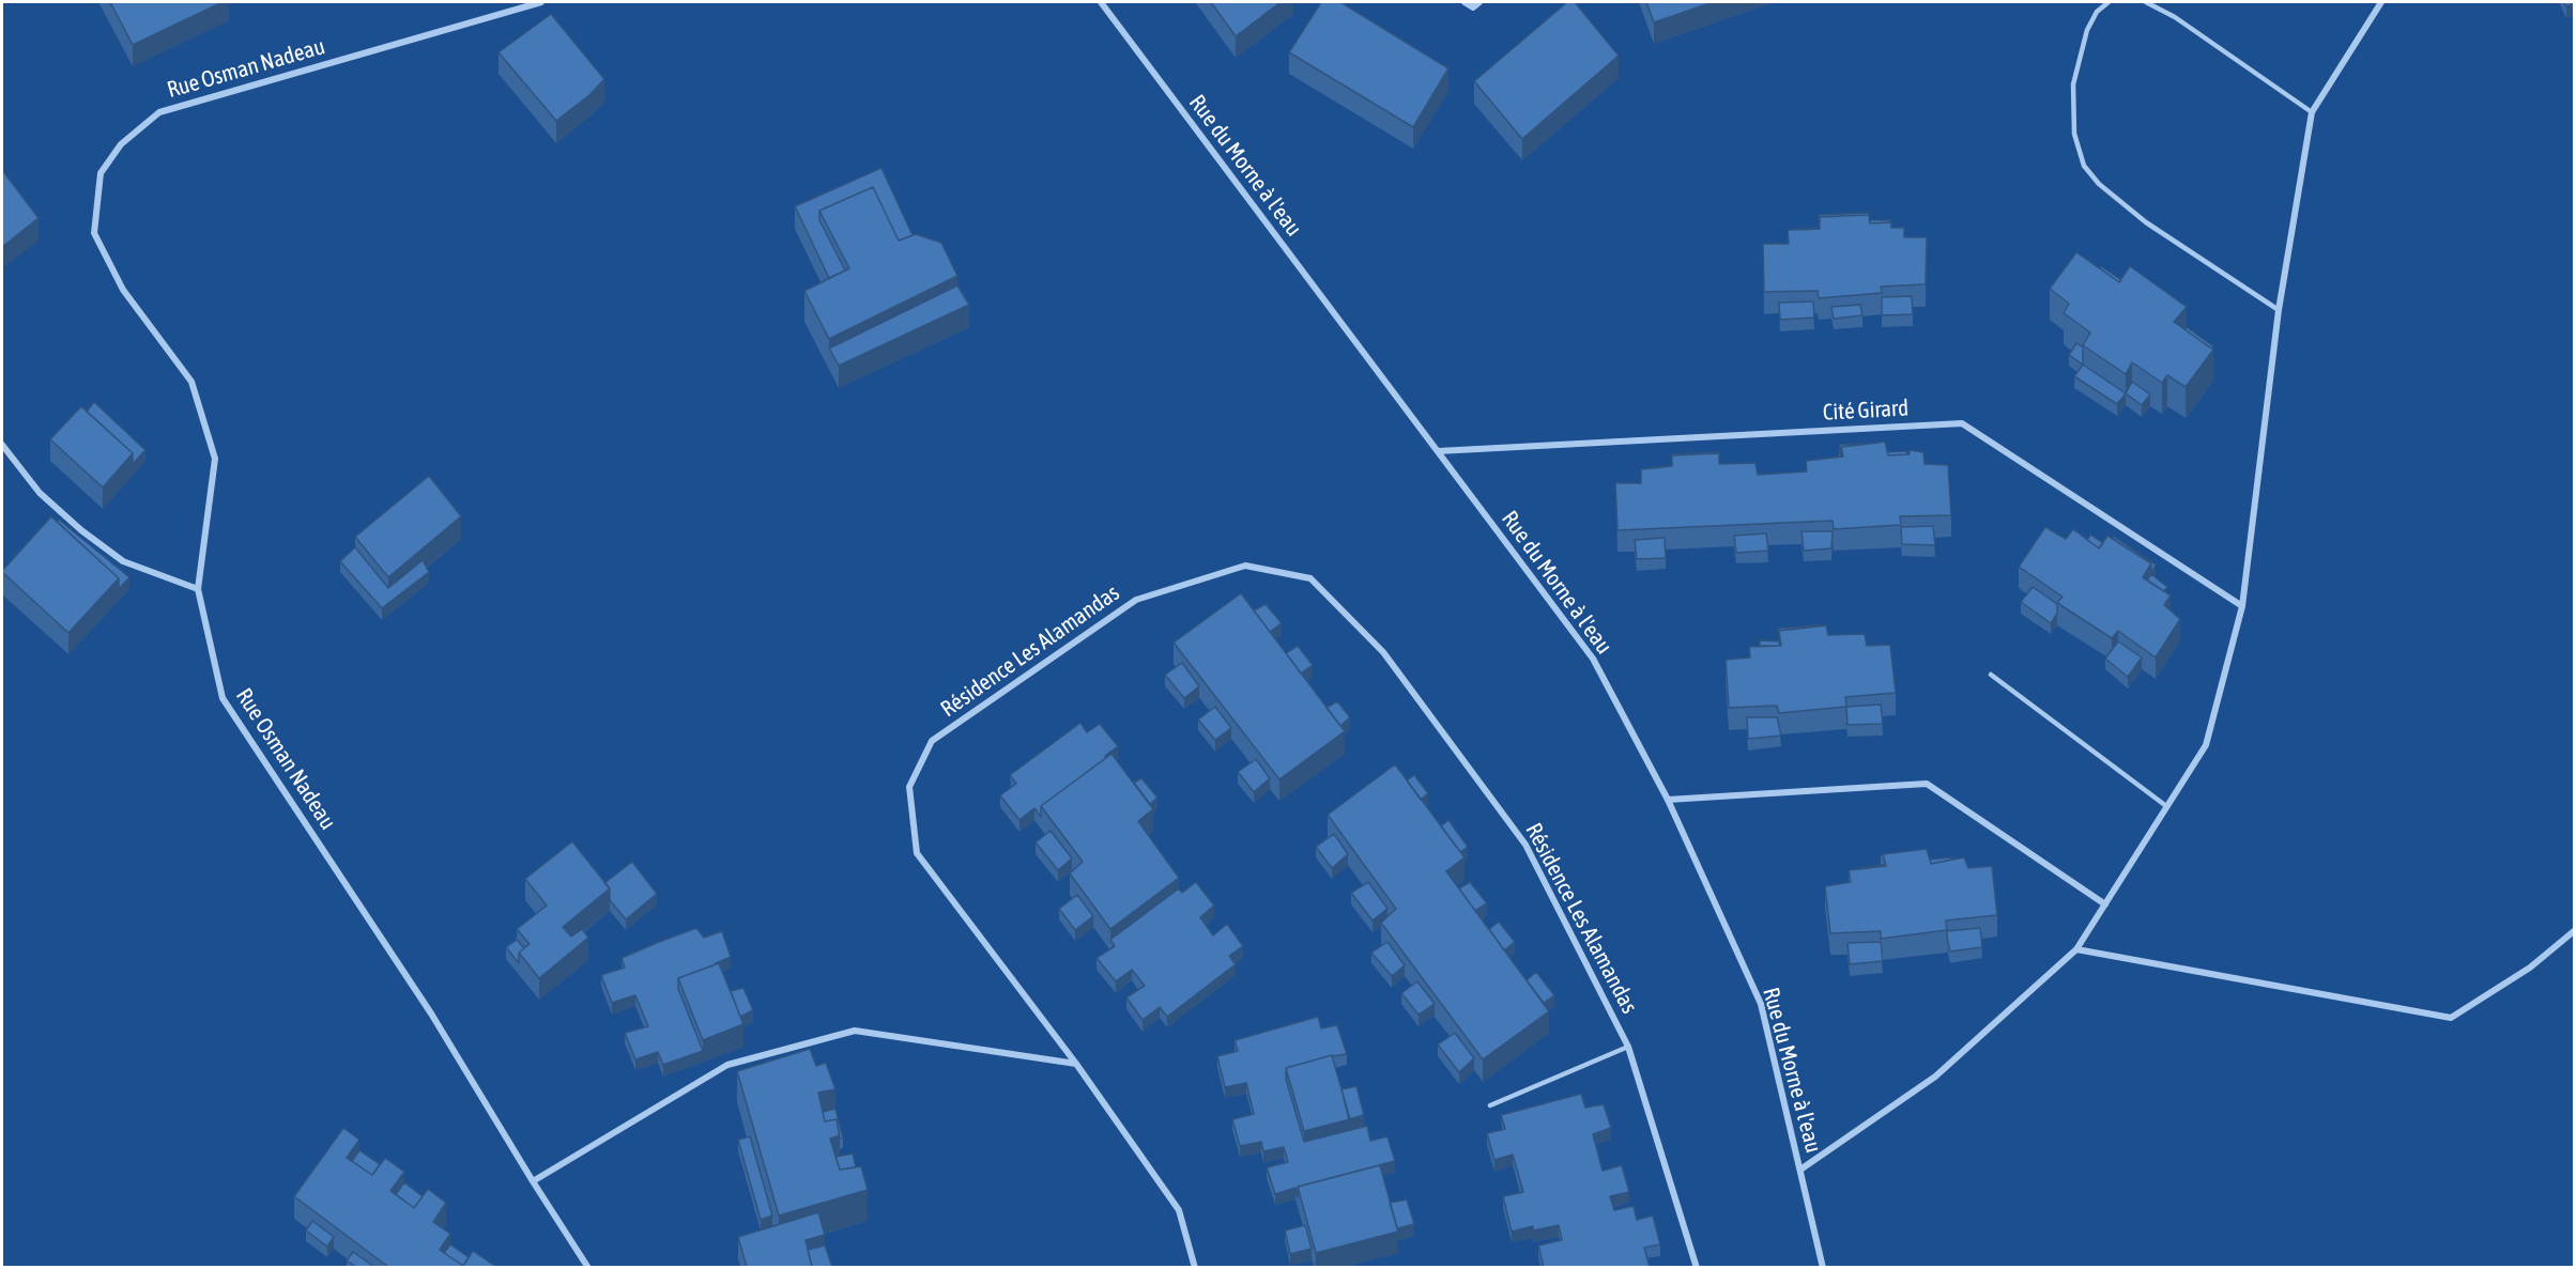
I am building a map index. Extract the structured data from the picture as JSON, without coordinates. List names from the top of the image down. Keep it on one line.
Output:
{"streets":{"street":["Rue Osman Nadeau","Rue du Morne à l'eau","Cité Girard","Résidence Les Alamandas"]},"crossings":[["Rue du Morne à l'eau","Cité Girard"]]}
